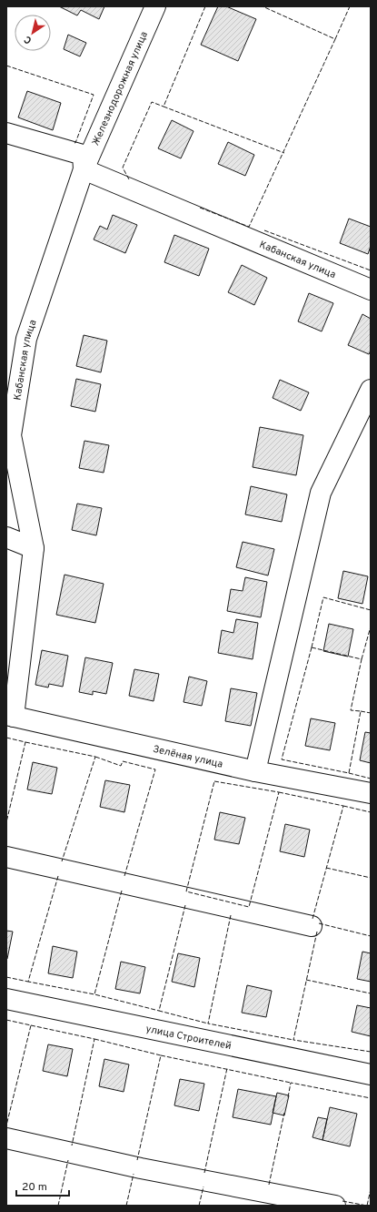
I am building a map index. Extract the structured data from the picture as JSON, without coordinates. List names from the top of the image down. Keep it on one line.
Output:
{"streets":{"street":["Железнодорожная улица","Кабанская улица","Зелёная улица","улица Строителей"]},"crossings":[["Железнодорожная улица","Кабанская улица"],["Кабанская улица","Зелёная улица"]],"scale_bar":"20 m","north":"bottom left"}
